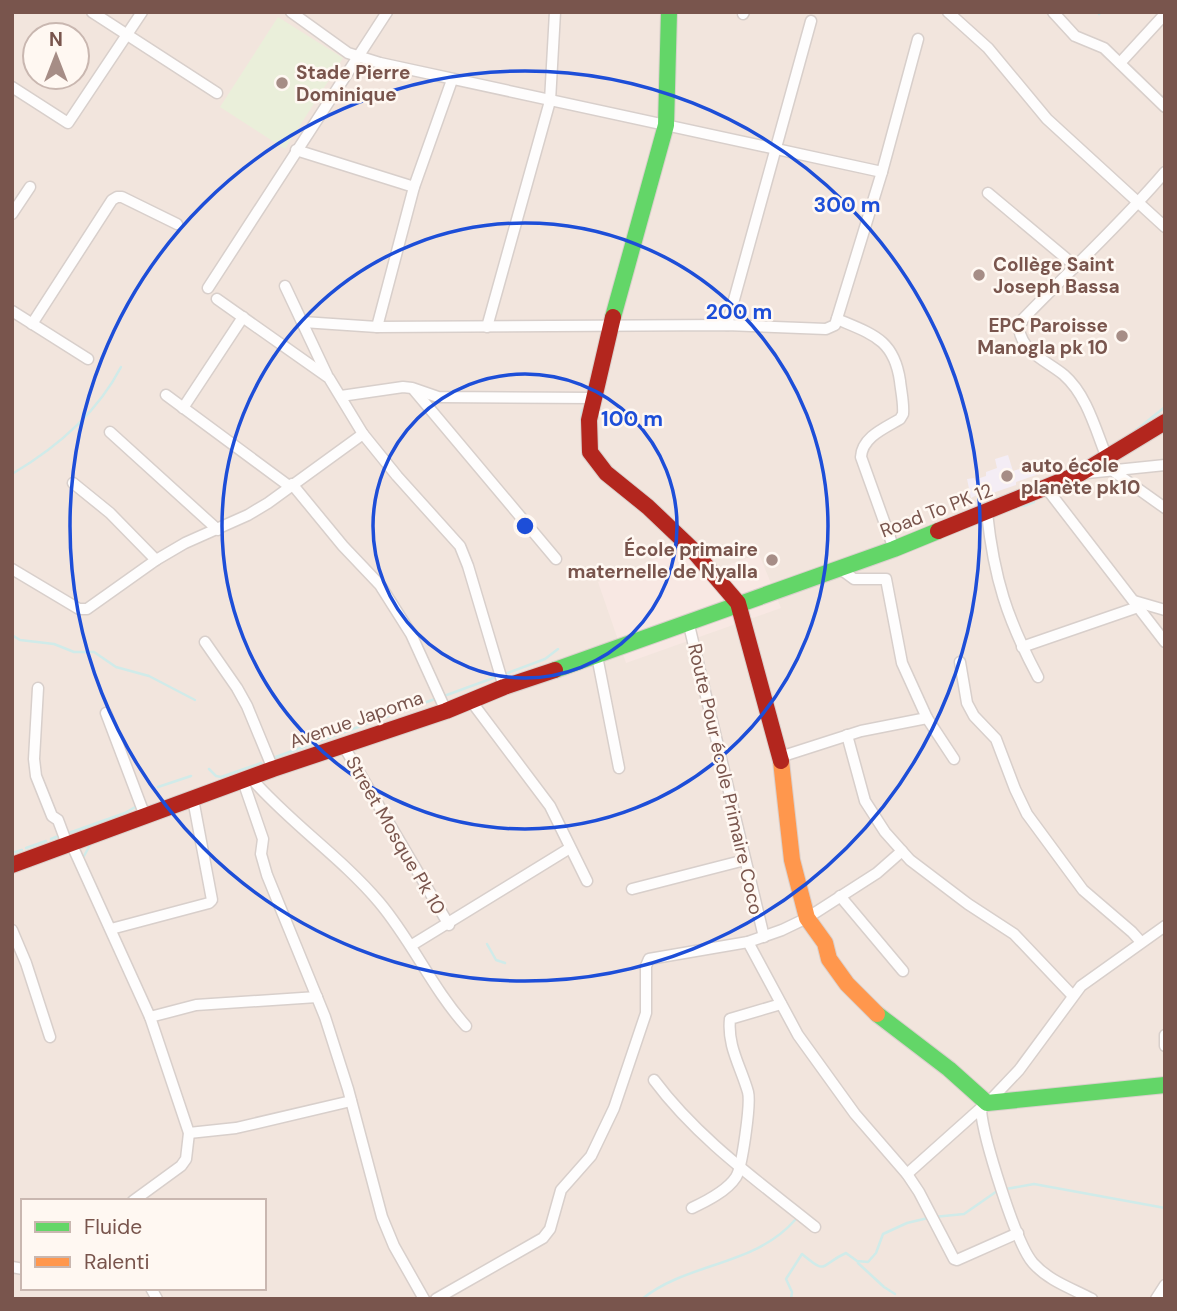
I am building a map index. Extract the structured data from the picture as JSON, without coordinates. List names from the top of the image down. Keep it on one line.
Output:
{"streets":{"street":["Road To PK 12","Avenue Japoma","Route Pour école Primaire Coco","Street Mosque Pk 10"]},"crossings":[["Road To PK 12","Avenue Japoma"],["Avenue Japoma","Route Pour école Primaire Coco"],["Avenue Japoma","Street Mosque Pk 10"]],"places":["Stade Pierre Dominique","Collège Saint Joseph Bassa","EPC Paroisse Manogla pk 10","auto école planète pk10","École primaire maternelle de Nyalla"],"legend":["Fluide","Ralenti"],"north":"top","rings":["300 m","200 m","100 m"]}
